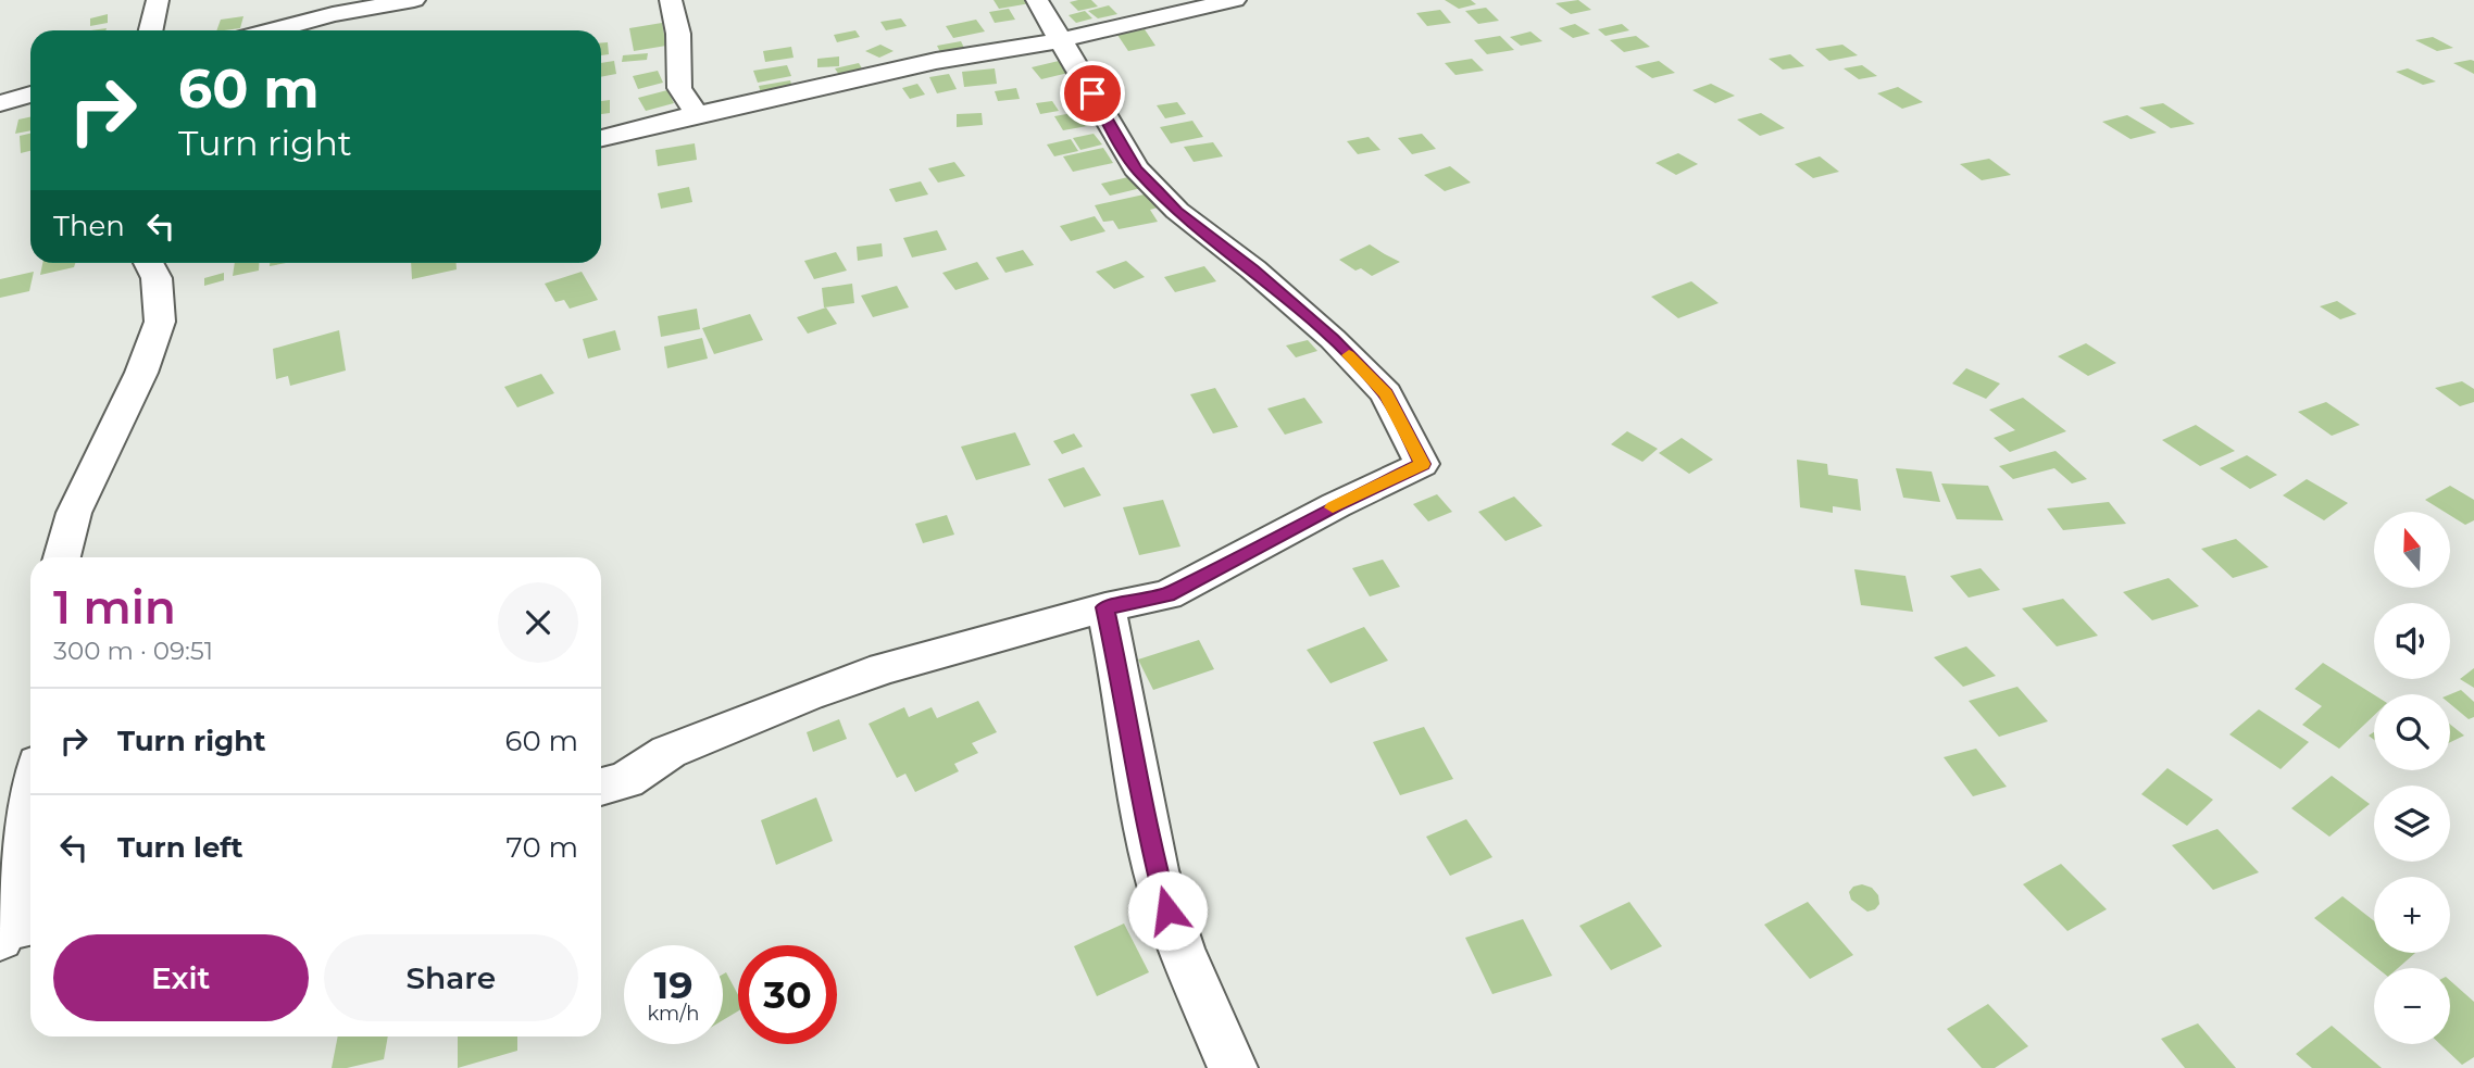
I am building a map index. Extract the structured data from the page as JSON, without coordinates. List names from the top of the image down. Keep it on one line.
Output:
{"north":"top","page":{"turn":["60 m","Turn right"],"then":"Then","map_buttons":["+","−"],"heading":["1 min","300 m · 09:51"],"list":[{"name":"Turn right","value":"60 m"},{"name":"Turn left","value":"70 m"}],"buttons":["Exit","Share"],"speed":"19 km/h","limit":"30"}}
